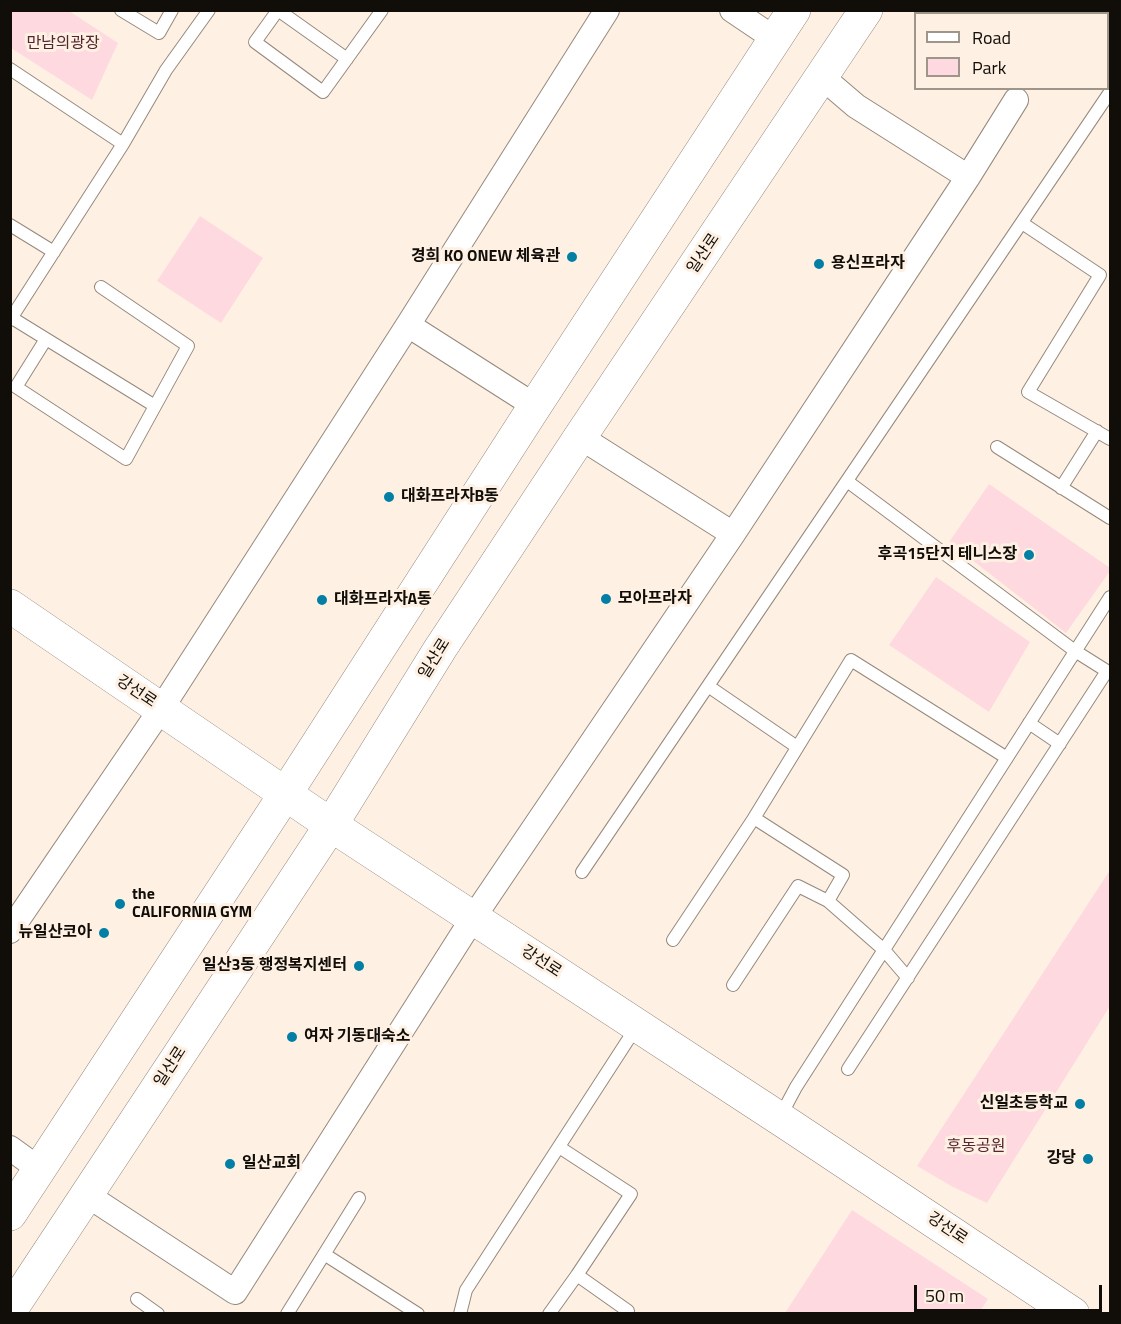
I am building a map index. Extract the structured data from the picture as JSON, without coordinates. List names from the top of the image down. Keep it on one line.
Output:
{"streets":{"main road":["일산로","강선로"]},"crossings":[["일산로","강선로"]],"parks":["만남의광장","후동공원"],"places":["경희 KO ONEW 체육관","용신프라자","대화프라자B동","후곡15단지 테니스장","모아프라자","대화프라자A동","the CALIFORNIA GYM","뉴일산코아","일산3동 행정복지센터","여자 기동대숙소","신일초등학교","강당","일산교회"],"legend":["Road","Park"],"scale_bar":"50 m"}
